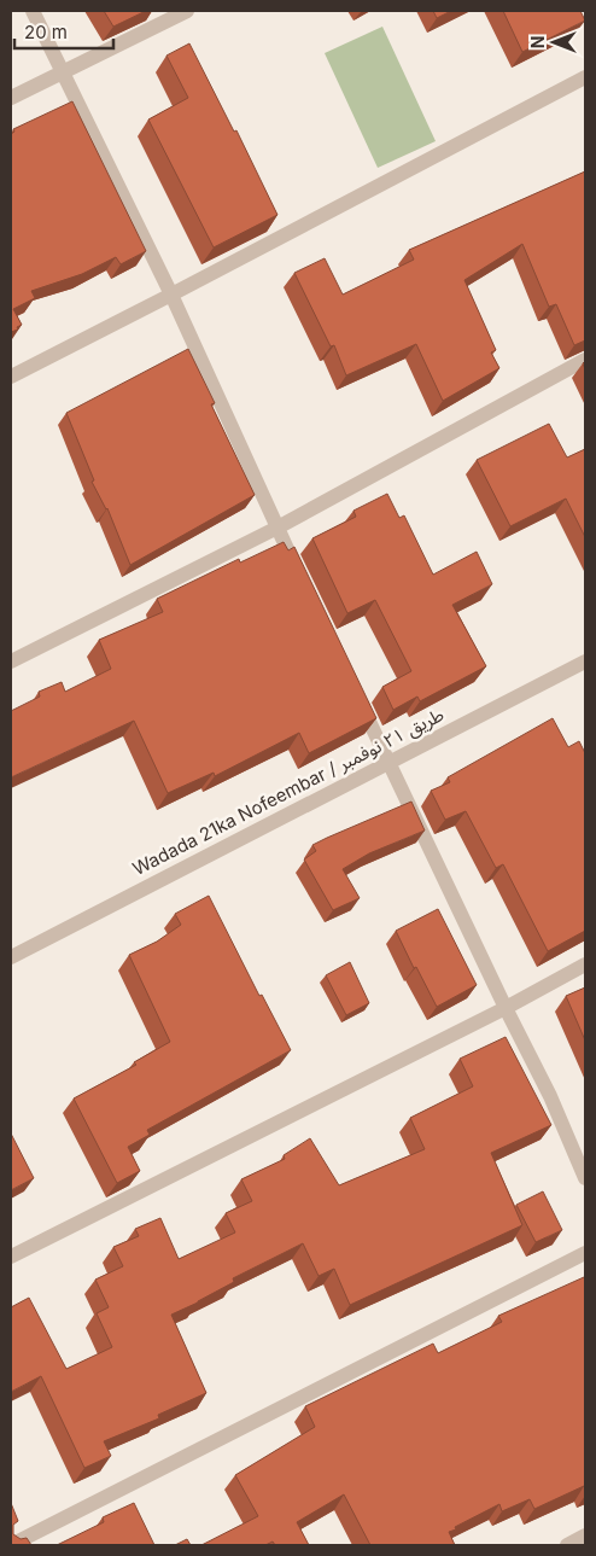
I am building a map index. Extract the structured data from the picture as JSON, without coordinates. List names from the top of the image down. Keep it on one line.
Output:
{"streets":{"street":["Wadada 21ka Nofeembar / طريق ٢١ نوفمبر"]},"scale_bar":"20 m","north":"left"}
